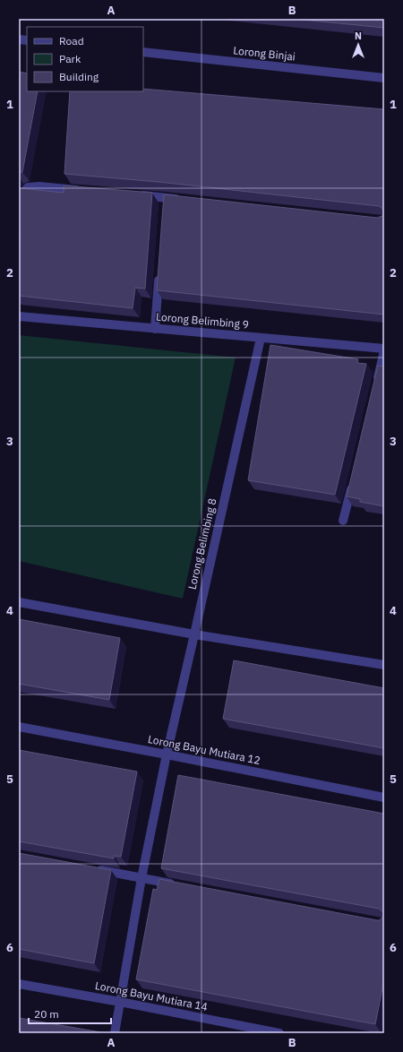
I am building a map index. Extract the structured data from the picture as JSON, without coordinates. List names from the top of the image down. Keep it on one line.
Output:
{"streets":{"street":["Lorong Binjai","Lorong Belimbing 9","Lorong Belimbing 8","Lorong Bayu Mutiara 12","Lorong Bayu Mutiara 14"]},"crossings":[["Lorong Belimbing 9","Lorong Belimbing 8"],["Lorong Belimbing 8","Lorong Bayu Mutiara 12"],["Lorong Belimbing 8","Lorong Bayu Mutiara 14"]],"legend":["Road","Park","Building"],"scale_bar":"20 m","north":"top","grid":{"columns":["A","B"],"rows":["1","2","3","4","5","6"]}}
